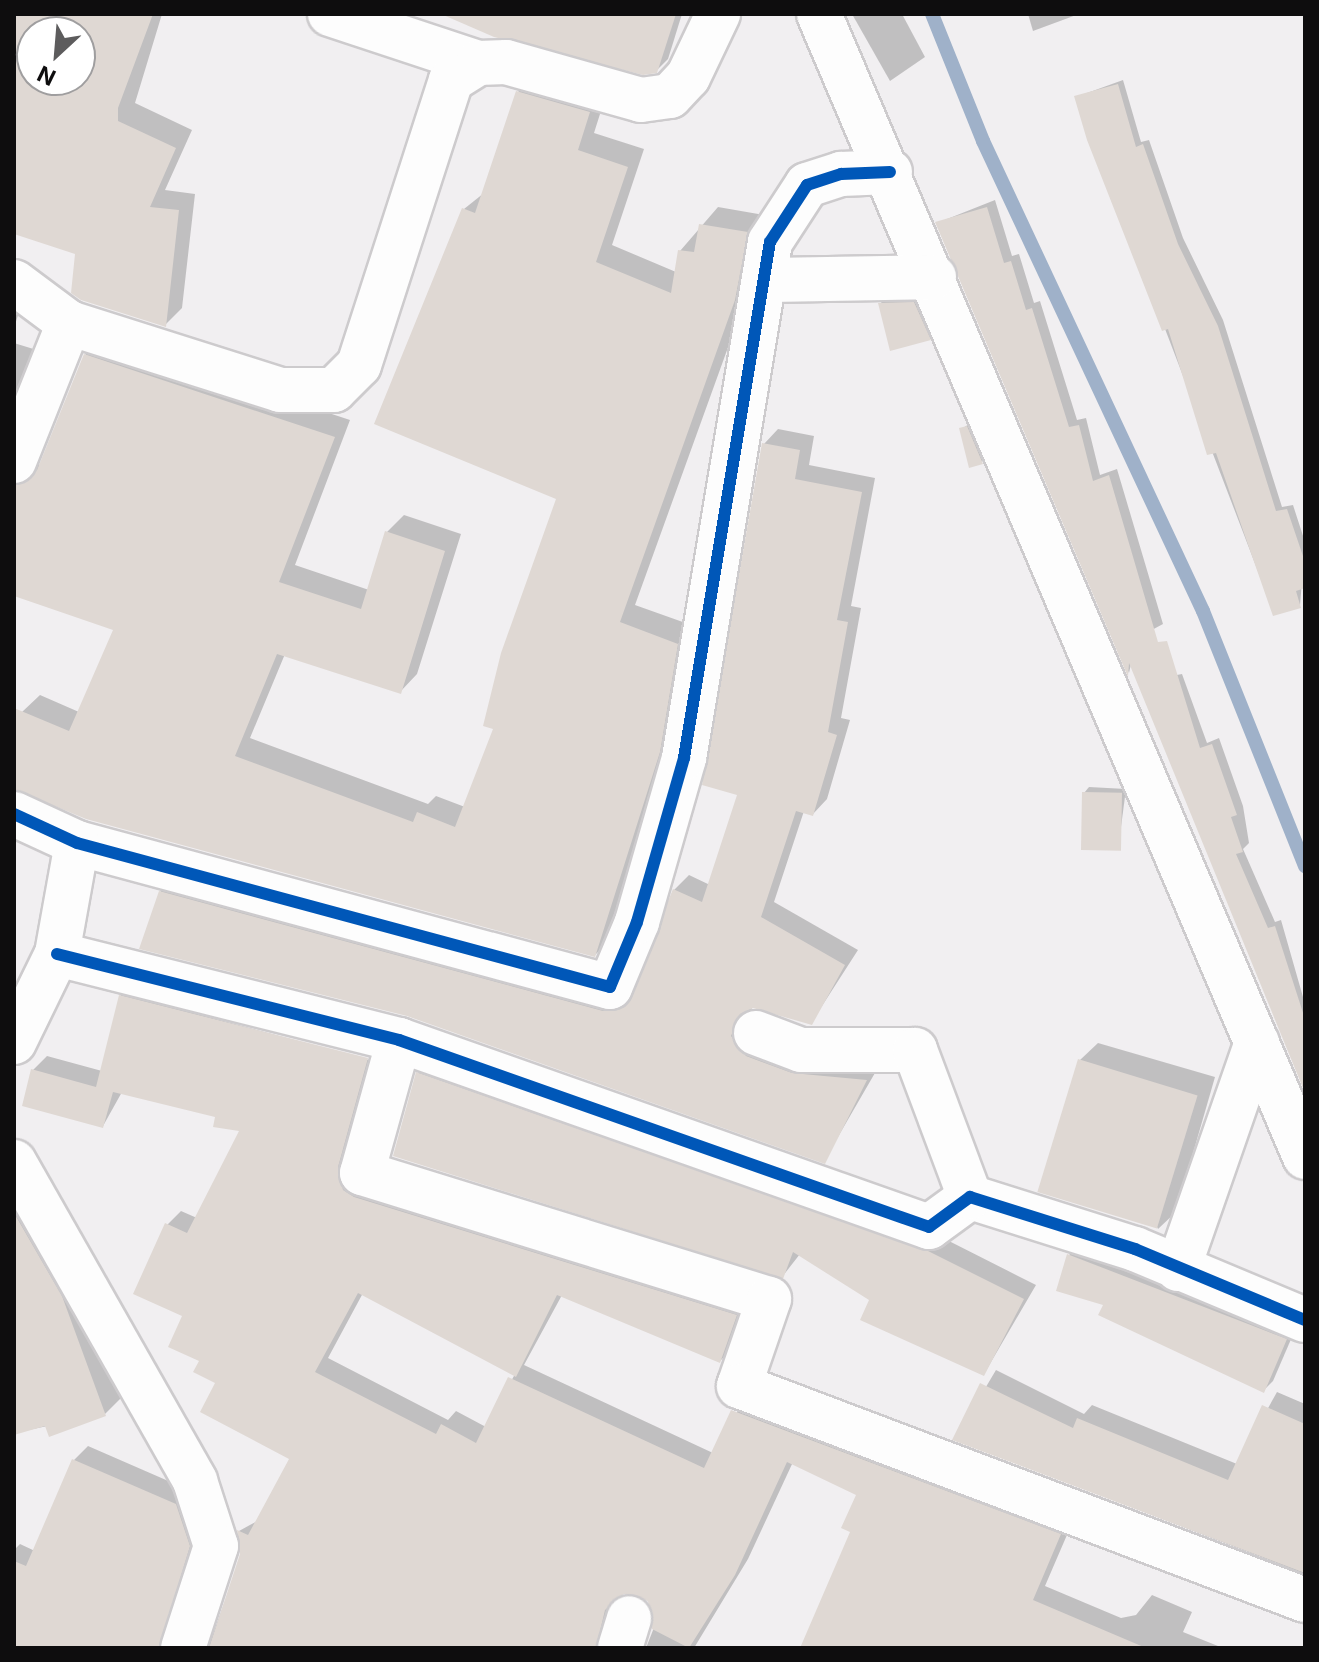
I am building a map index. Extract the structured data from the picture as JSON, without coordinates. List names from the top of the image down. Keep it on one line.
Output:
{"north":"bottom left"}
